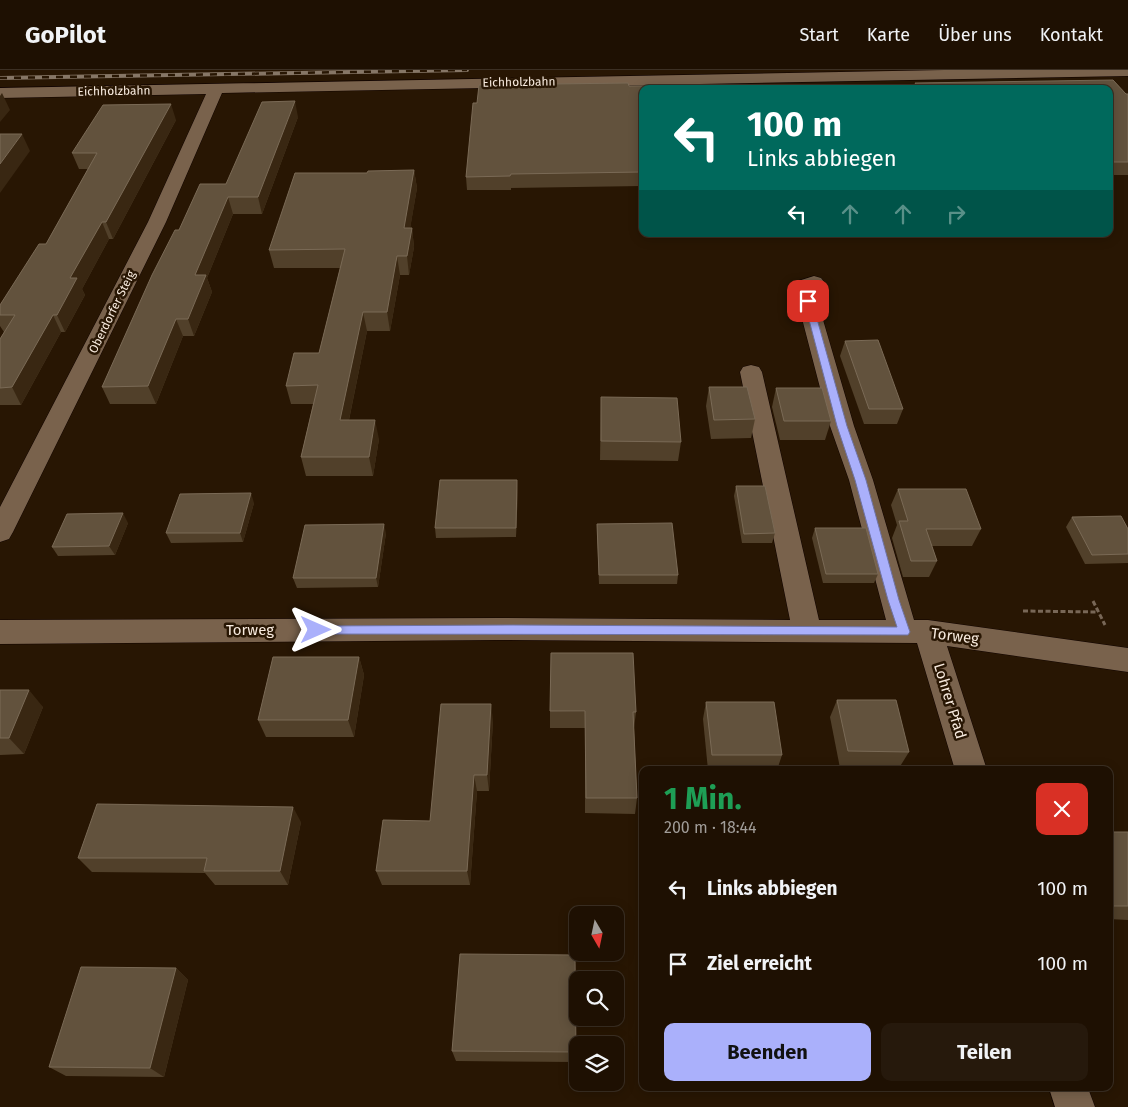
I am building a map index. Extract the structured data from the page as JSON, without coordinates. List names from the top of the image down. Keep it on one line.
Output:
{"streets":{"street":["Eichholzbahn","Oberdorfer Steig","Torweg","Lohrer Pfad"]},"crossings":[["Eichholzbahn","Oberdorfer Steig"],["Torweg","Lohrer Pfad"]],"north":"bottom","page":{"header":"GoPilot","nav":["Start","Karte","Über uns","Kontakt"],"turn":["100 m","Links abbiegen"],"heading":["1 Min.","200 m · 18:44"],"list":[{"name":"Links abbiegen","value":"100 m"},{"name":"Ziel erreicht","value":"100 m"}],"buttons":["Beenden","Teilen"]}}
